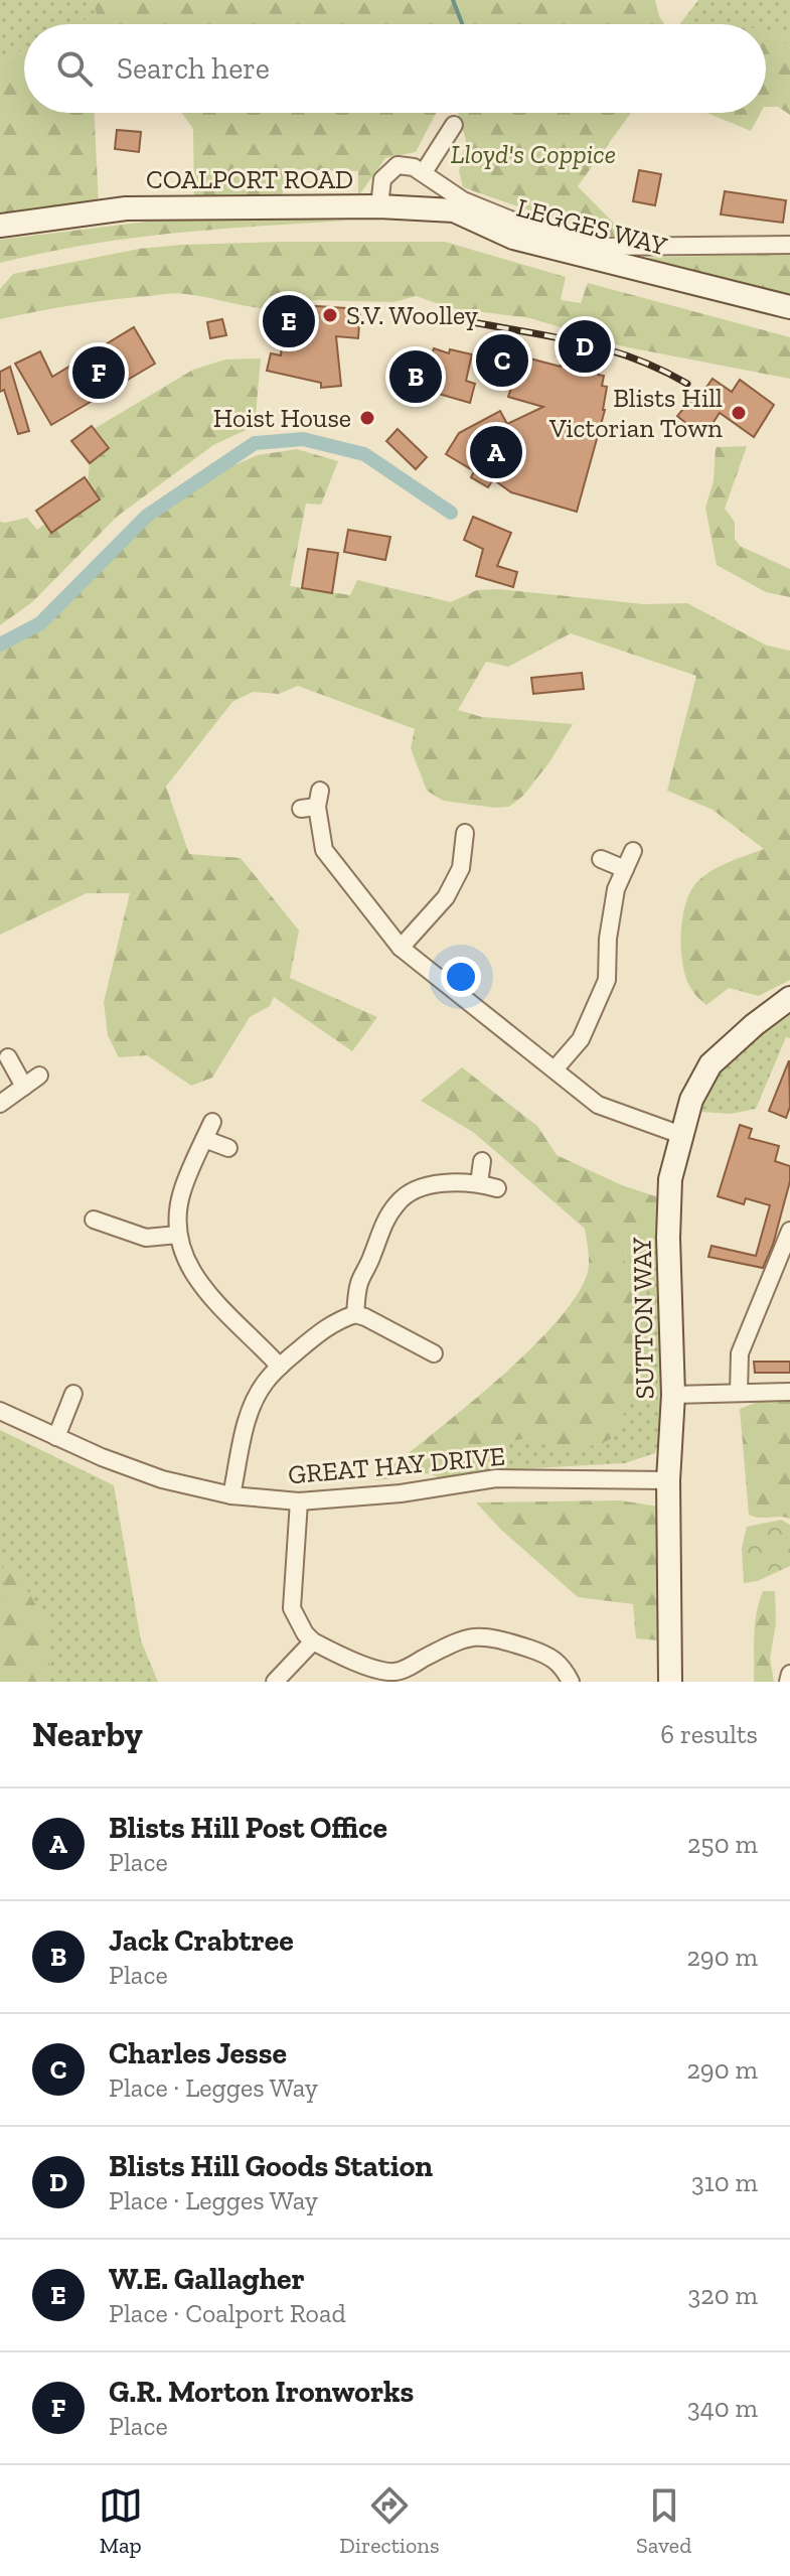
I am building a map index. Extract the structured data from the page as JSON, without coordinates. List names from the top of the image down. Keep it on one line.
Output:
{"streets":{"street":["COALPORT ROAD","LEGGES WAY","SUTTON WAY","GREAT HAY DRIVE"]},"crossings":[["COALPORT ROAD","LEGGES WAY"],["SUTTON WAY","GREAT HAY DRIVE"]],"parks":["Lloyd's Coppice"],"places":["S.V. Woolley","Blists Hill Victorian Town","Hoist House"],"page":{"search":"Search here","pins":["E","D","C","F","B","A"],"heading":["Nearby","6 results"],"list":[{"mark":"A","name":"Blists Hill Post Office","note":"Place","value":"250 m"},{"mark":"B","name":"Jack Crabtree","note":"Place","value":"290 m"},{"mark":"C","name":"Charles Jesse","note":"Place · Legges Way","value":"290 m"},{"mark":"D","name":"Blists Hill Goods Station","note":"Place · Legges Way","value":"310 m"},{"mark":"E","name":"W.E. Gallagher","note":"Place · Coalport Road","value":"320 m"},{"mark":"F","name":"G.R. Morton Ironworks","note":"Place","value":"340 m"}],"nav":["Map","Directions","Saved"]}}
